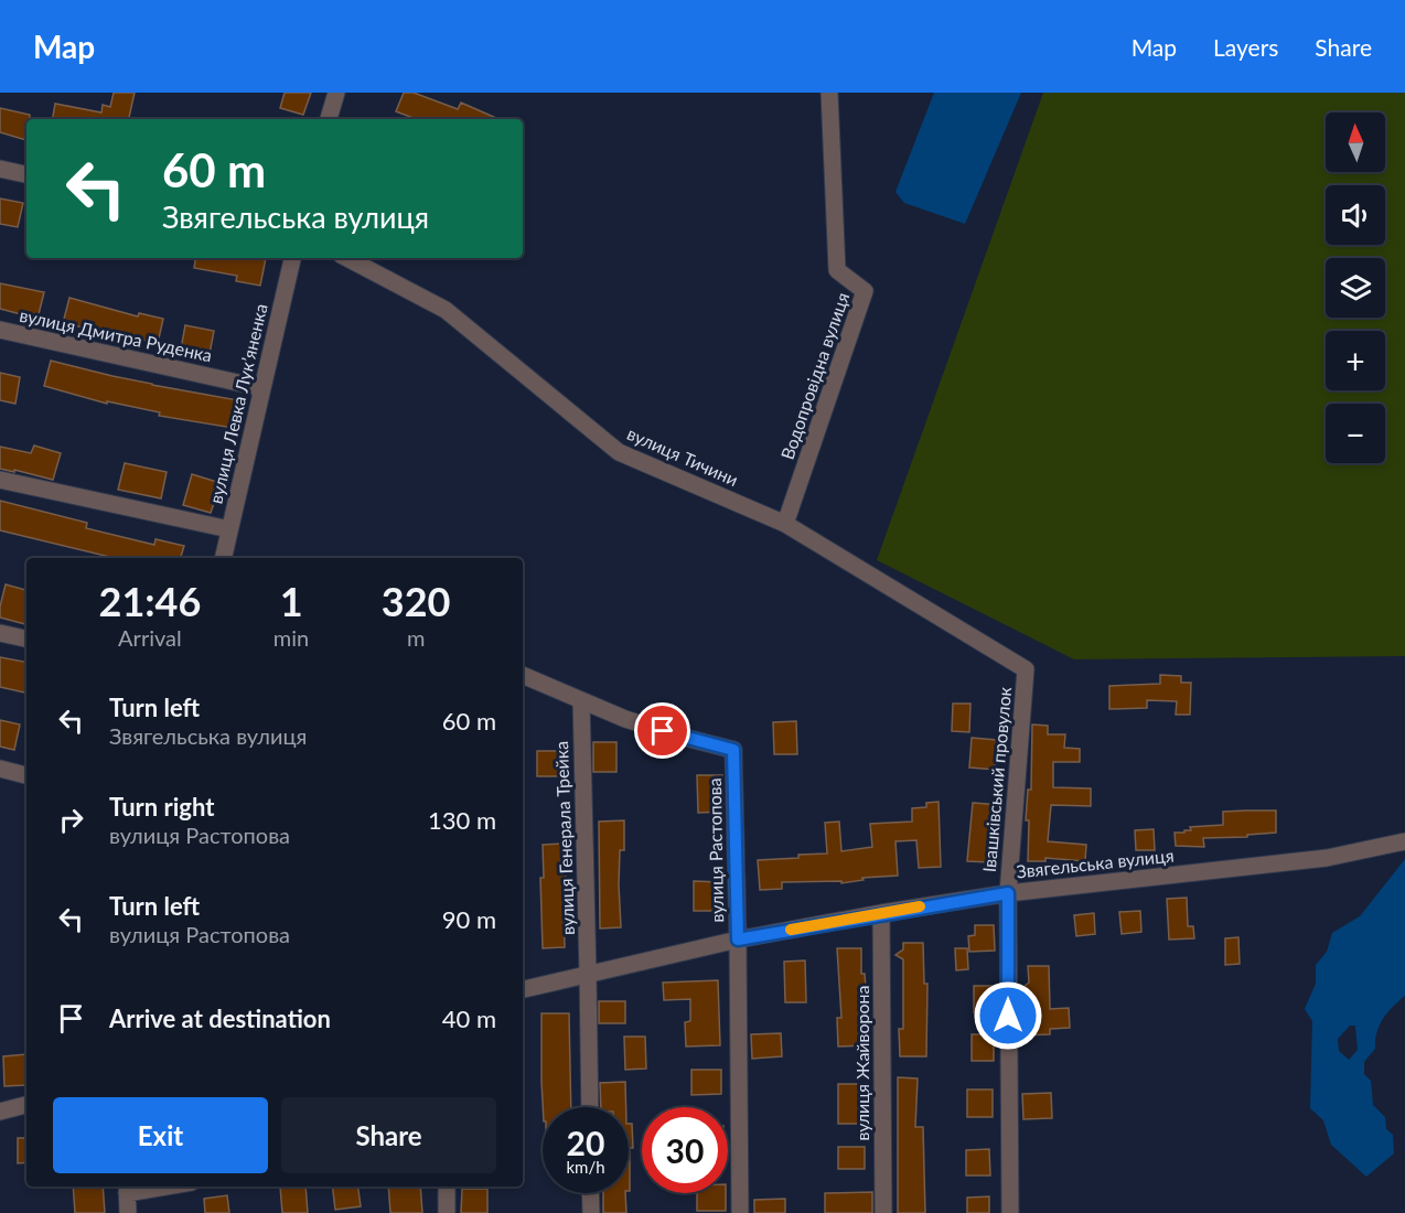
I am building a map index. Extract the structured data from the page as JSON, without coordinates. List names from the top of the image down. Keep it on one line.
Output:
{"streets":{"street":["вулиця Дмитра Руденка","Водопровідна вулиця","вулиця Левка Лукʼяненка","вулиця Тичини","Івашківський провулок","вулиця Генерала Трейка","вулиця Растопова","Звягельська вулиця","вулиця Жайворона"]},"crossings":[["вулиця Дмитра Руденка","вулиця Левка Лукʼяненка"],["Водопровідна вулиця","вулиця Тичини"],["вулиця Тичини","Івашківський провулок"],["Івашківський провулок","Звягельська вулиця"],["вулиця Генерала Трейка","вулиця Растопова"],["вулиця Генерала Трейка","Звягельська вулиця"],["вулиця Растопова","Звягельська вулиця"],["Звягельська вулиця","вулиця Жайворона"]],"north":"top","page":{"header":"Map","nav":["Map","Layers","Share"],"map_buttons":["+","−"],"turn":["60 m","Звягельська вулиця"],"eta":["21:46","Arrival","1","min","320","m"],"list":[{"name":"Turn left","note":"Звягельська вулиця","value":"60 m"},{"name":"Turn right","note":"вулиця Растопова","value":"130 m"},{"name":"Turn left","note":"вулиця Растопова","value":"90 m"},{"name":"Arrive at destination","value":"40 m"}],"buttons":["Exit","Share"],"speed":"20 km/h","limit":"30"}}
